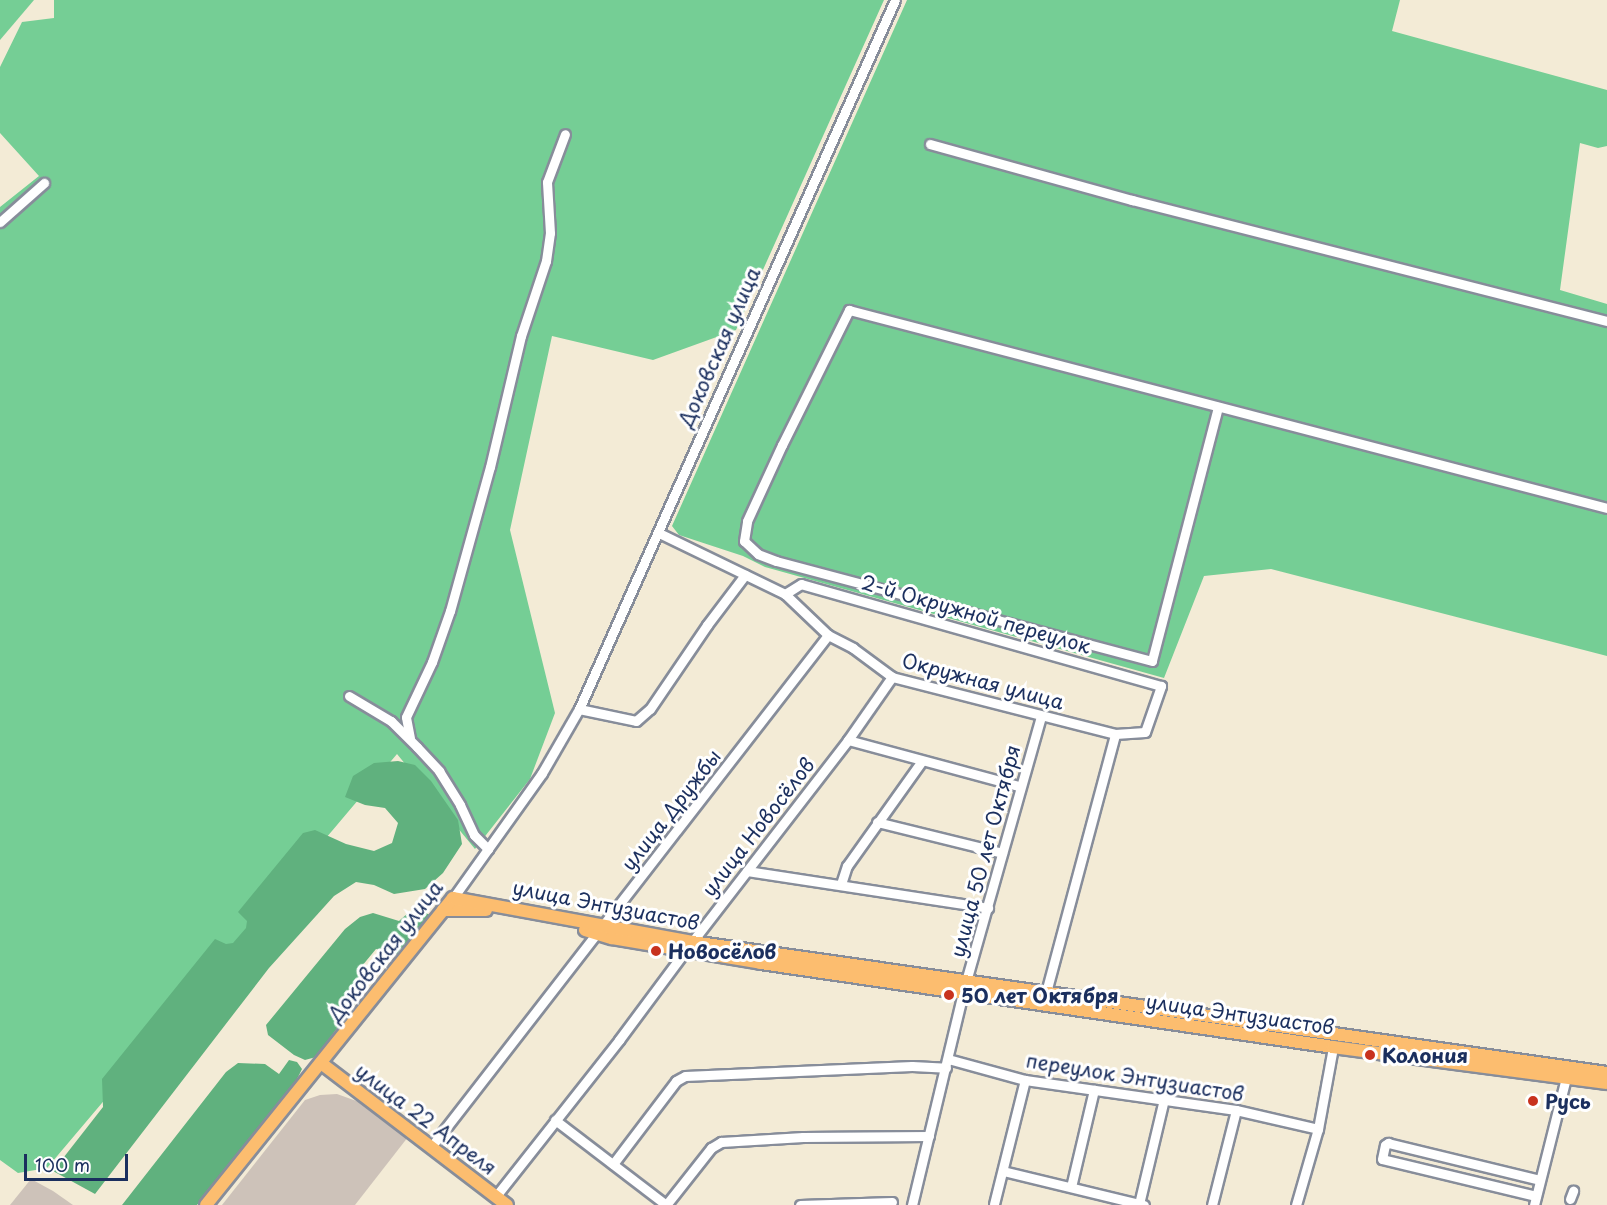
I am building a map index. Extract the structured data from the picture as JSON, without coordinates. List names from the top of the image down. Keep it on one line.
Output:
{"streets":{"main road":["Доковская улица","улица Энтузиастов","улица 22 Апреля"],"street":["2-й Окружной переулок","Окружная улица","улица Дружбы","улица Новосёлов","улица 50 лет Октября","переулок Энтузиастов"]},"crossings":[["Доковская улица","Окружная улица"],["Доковская улица","улица Энтузиастов"],["Доковская улица","улица 22 Апреля"],["2-й Окружной переулок","Окружная улица"],["Окружная улица","улица Дружбы"],["Окружная улица","улица Новосёлов"],["Окружная улица","улица 50 лет Октября"],["улица Дружбы","улица Энтузиастов"],["улица Дружбы","улица 22 Апреля"],["улица Новосёлов","улица Энтузиастов"],["улица Новосёлов","улица 22 Апреля"],["улица 50 лет Октября","улица Энтузиастов"],["улица 50 лет Октября","переулок Энтузиастов"]],"places":["Новосёлов","50 лет Октября","Колония","Русь"],"scale_bar":"100 m"}
